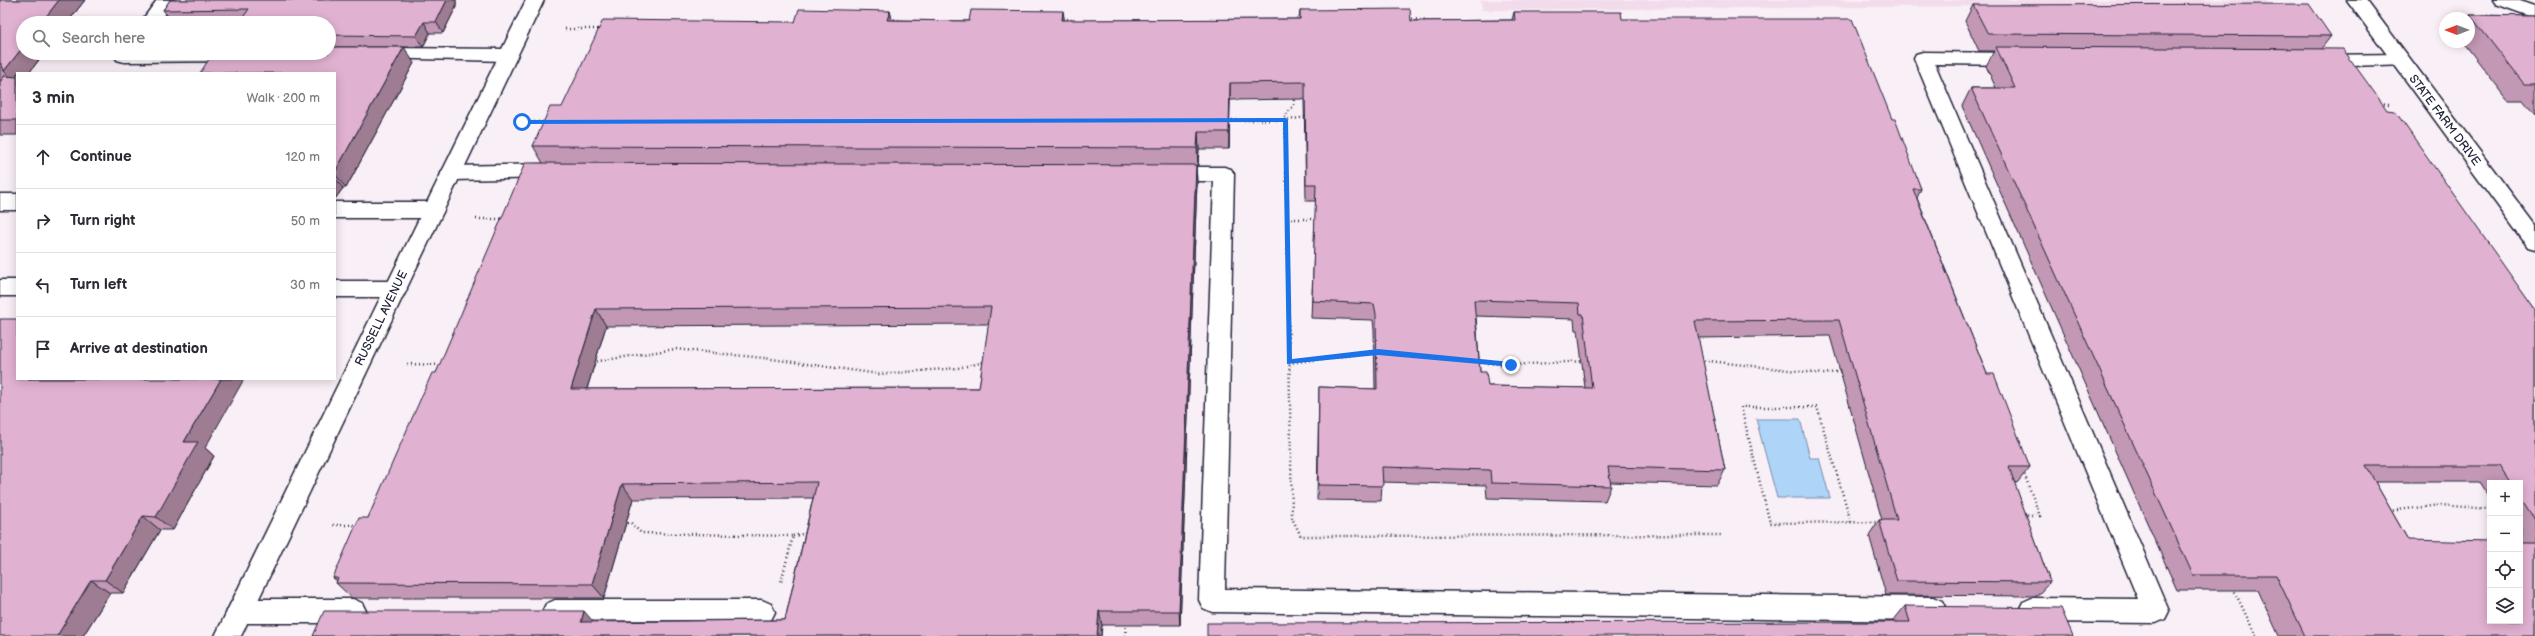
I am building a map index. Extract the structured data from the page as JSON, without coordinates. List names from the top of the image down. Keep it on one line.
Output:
{"streets":{"street":["STATE FARM DRIVE","RUSSELL AVENUE"]},"north":"left","page":{"search":"Search here","heading":["3 min","Walk · 200 m"],"list":[["Continue","120 m"],["Turn right","50 m"],["Turn left","30 m"],"Arrive at destination"],"map_buttons":["+","−"]}}
